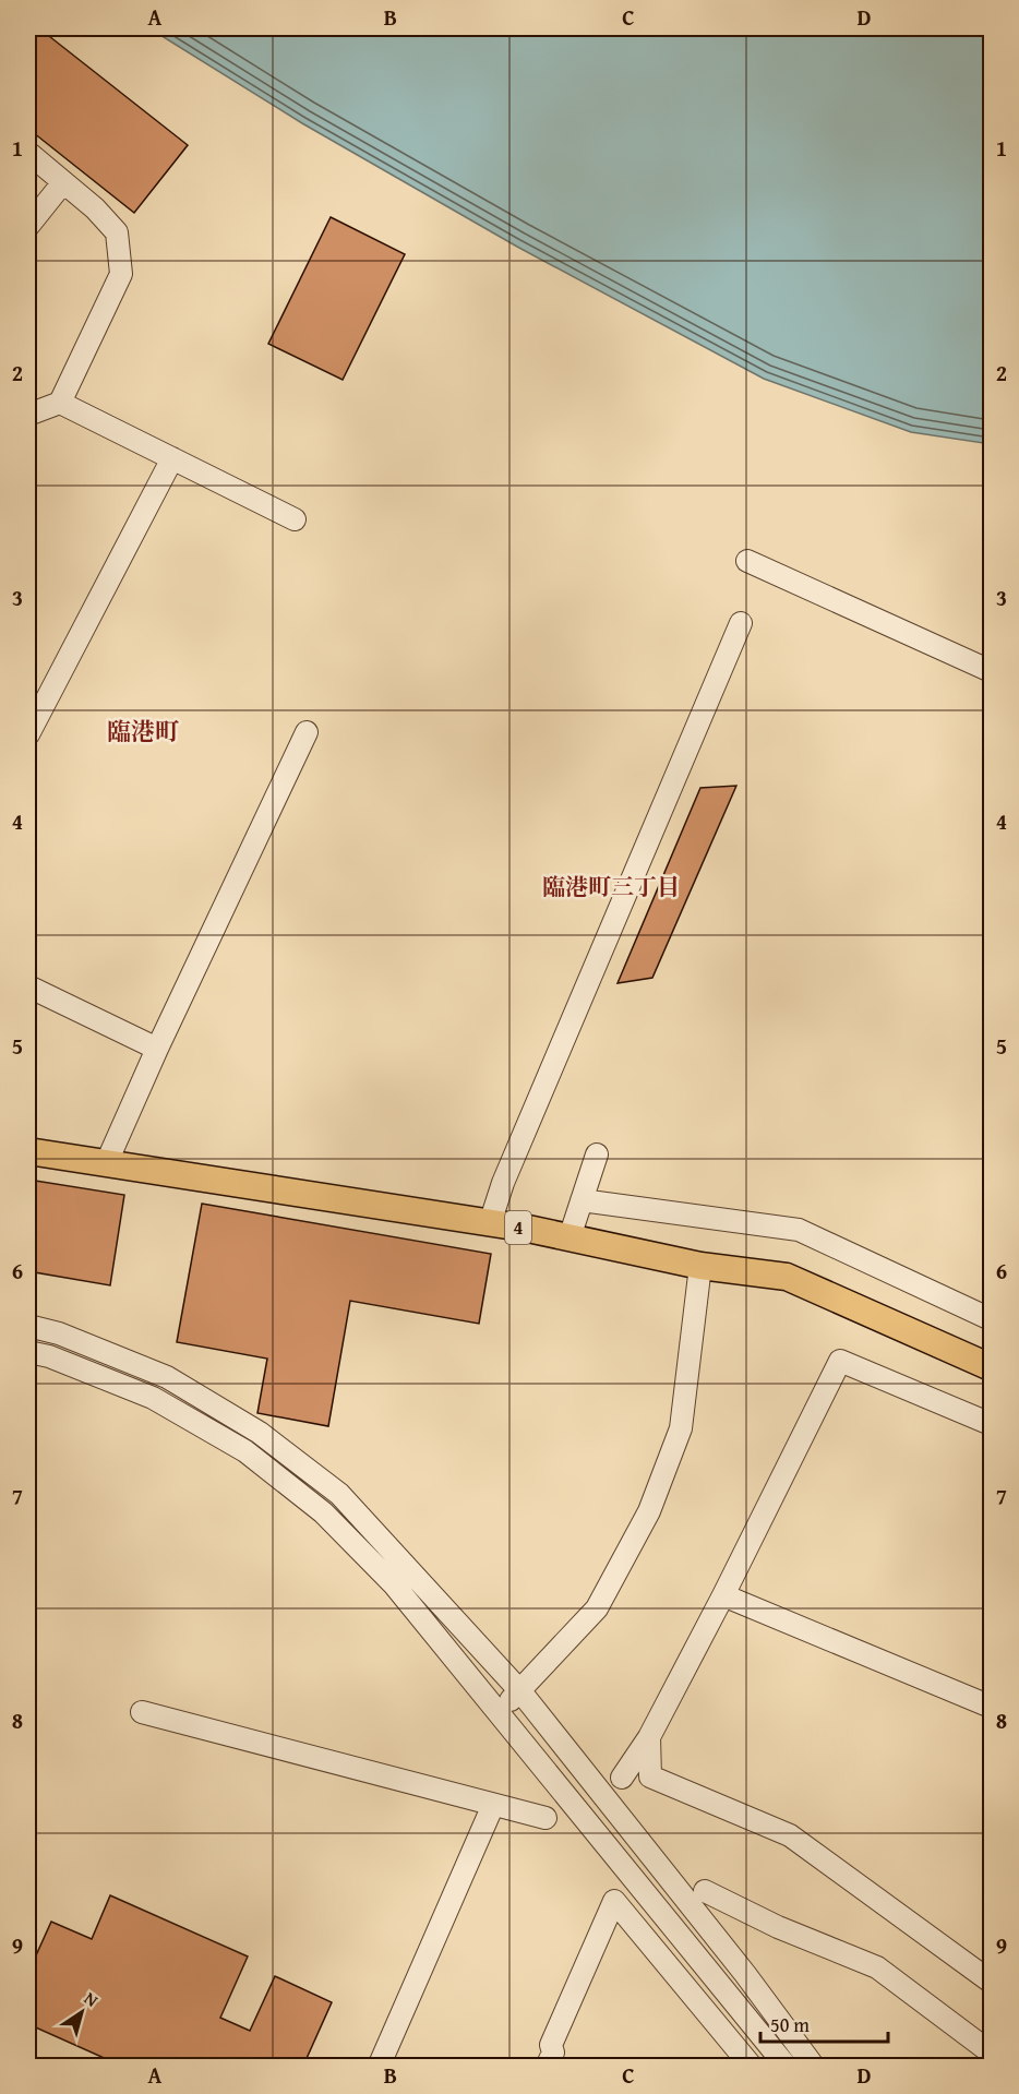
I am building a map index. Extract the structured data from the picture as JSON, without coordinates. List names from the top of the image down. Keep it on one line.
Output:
{"streets":{"main road":["4"]},"districts":["臨港町","臨港町三丁目"],"scale_bar":"50 m","north":"top right","grid":{"columns":["A","B","C","D"],"rows":["1","2","3","4","5","6","7","8","9"]}}
